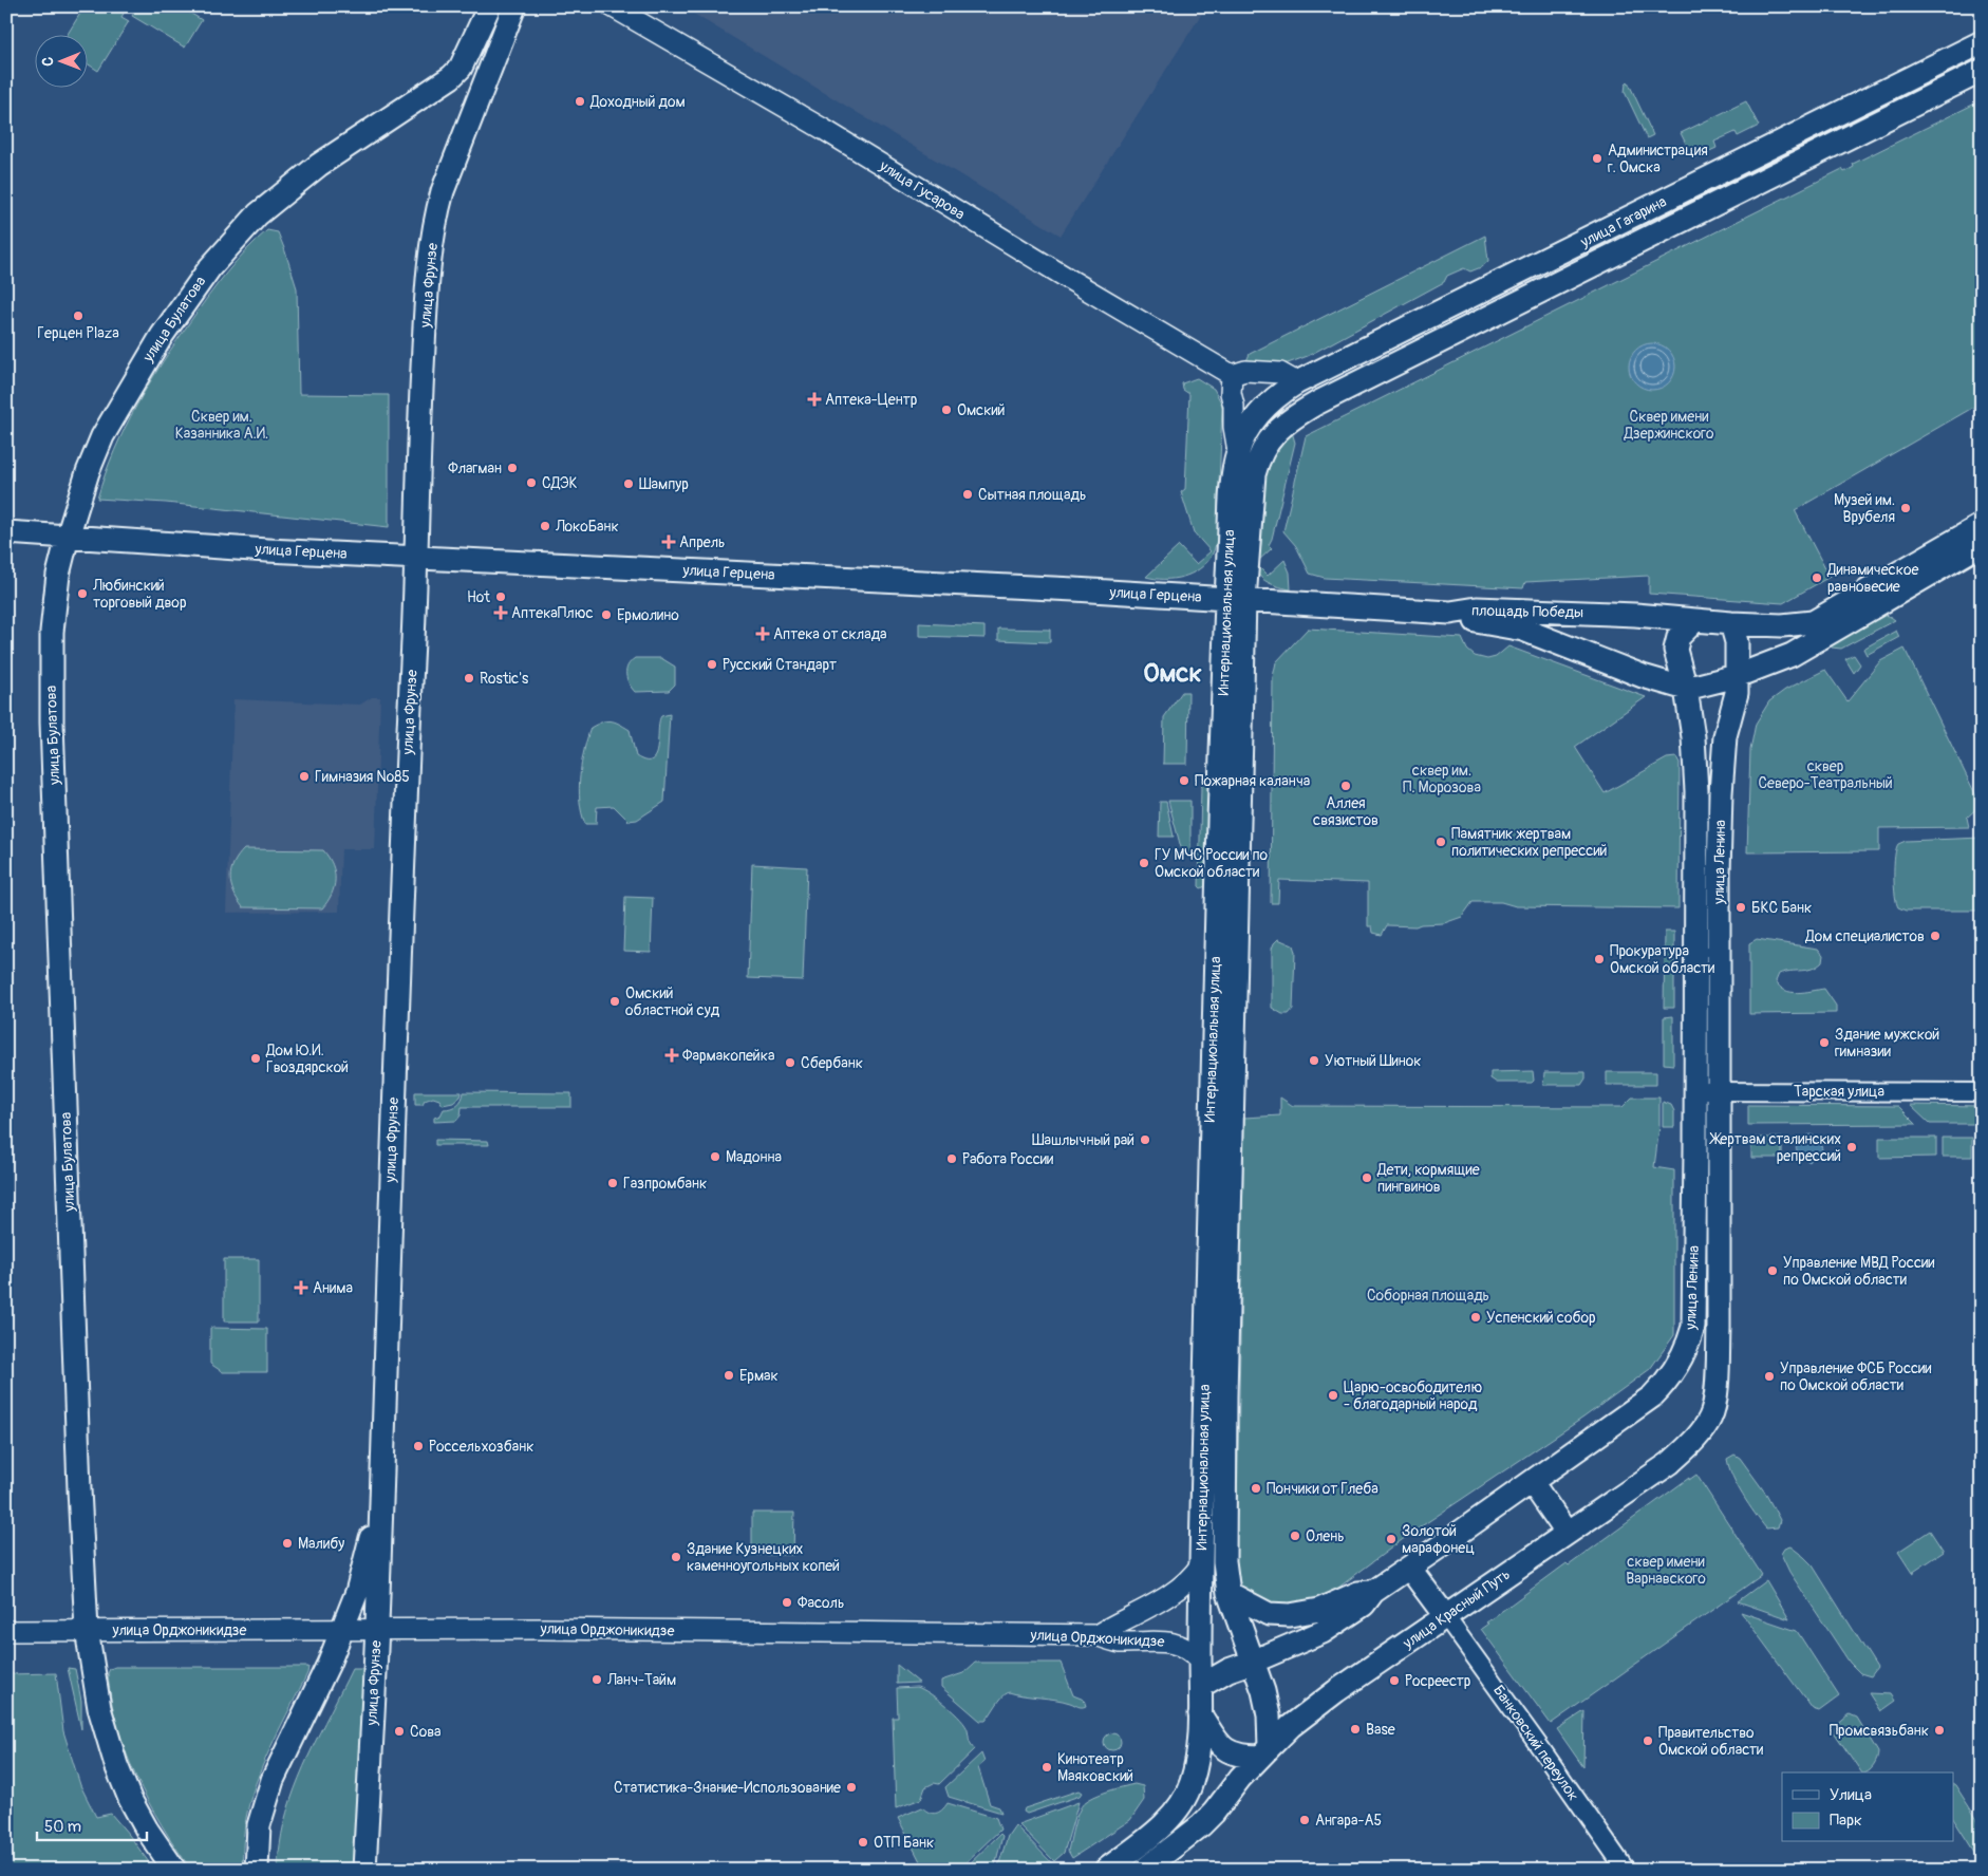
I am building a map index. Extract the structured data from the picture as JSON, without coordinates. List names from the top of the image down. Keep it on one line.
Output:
{"streets":{"main road":["улица Гусарова","улица Гагарина","улица Фрунзе","улица Булатова","улица Герцена","площадь Победы","Интернациональная улица","улица Ленина","улица Красный Путь","улица Орджоникидзе"],"street":["Тарская улица","Банковский переулок"]},"crossings":[["улица Гагарина","Интернациональная улица"],["улица Фрунзе","улица Герцена"],["улица Фрунзе","улица Орджоникидзе"],["улица Булатова","улица Герцена"],["улица Булатова","улица Орджоникидзе"],["улица Герцена","площадь Победы"],["улица Герцена","Интернациональная улица"],["площадь Победы","улица Ленина"],["Интернациональная улица","улица Красный Путь"],["Интернациональная улица","улица Орджоникидзе"],["улица Ленина","Тарская улица"],["улица Ленина","улица Красный Путь"],["улица Красный Путь","Банковский переулок"]],"districts":["Омск"],"parks":["Сквер им. Казанника А.И.","Сквер имени Дзержинского","сквер Северо-Театральный","сквер им. П. Морозова","Соборная площадь","сквер имени Варнавского"],"places":{"other":["Доходный дом","Администрация г. Омска","Герцен Plaza","Омский","Флагман","СДЭК","Шампур","Сытная площадь","Музей им. Врубеля","ЛокоБанк","Динамическое равновесие","Любинский торговый двор","Hot","Ермолино","Русский Стандарт","Rostic's","Гимназия №85","Пожарная каланча","Аллея связистов","Памятник жертвам политических репрессий","ГУ МЧС России по Омской области","БКС Банк","Дом специалистов","Прокуратура Омской области","Омский областной суд","Здание мужской гимназии","Дом Ю.И. Гвоздярской","Уютный Шинок","Сбербанк","Шашлычный рай","Жертвам сталинских репрессий","Мадонна","Работа России","Дети, кормящие пингвинов","Газпромбанк","Управление МВД России по Омской области","Успенский собор","Ермак","Управление ФСБ России по Омской области","Царю-освободителю - благодарный народ","Россельхозбанк","Пончики от Глеба","Олень","Золотой марафонец","Малибу","Здание Кузнецких каменноугольных копей","Фасоль","Ланч-Тайм","Росреестр","Base","Промсвязьбанк","Сова","Правительство Омской области","Кинотеатр Маяковский","Статистика-Знание-Использование","Ангара-А5","ОТП Банк"],"health":["Аптека-Центр","Апрель","АптекаПлюс","Аптека от склада","Фармакопейка","Анима"]},"legend":["Улица","Парк"],"scale_bar":"50 m","north":"left"}
